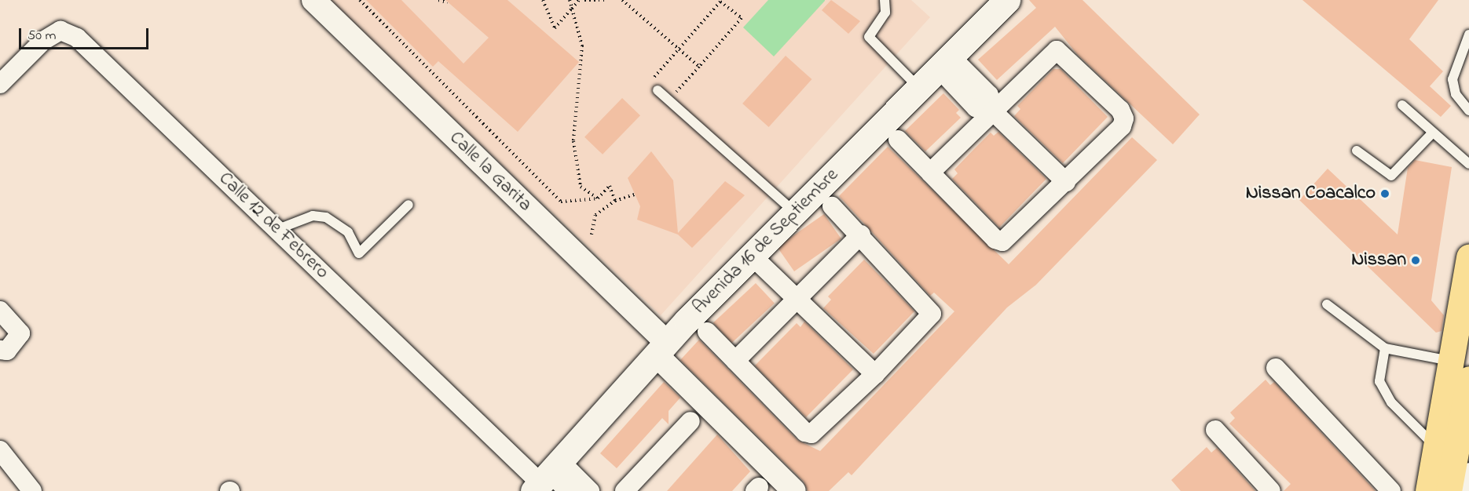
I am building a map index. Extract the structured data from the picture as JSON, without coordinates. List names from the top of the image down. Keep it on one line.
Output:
{"streets":{"main road":["Avenida 16 de Septiembre"],"street":["Calle la Garita","Calle 12 de Febrero"]},"crossings":[["Calle la Garita","Avenida 16 de Septiembre"],["Calle 12 de Febrero","Avenida 16 de Septiembre"]],"places":["Nissan Coacalco","Nissan"],"scale_bar":"50 m"}
